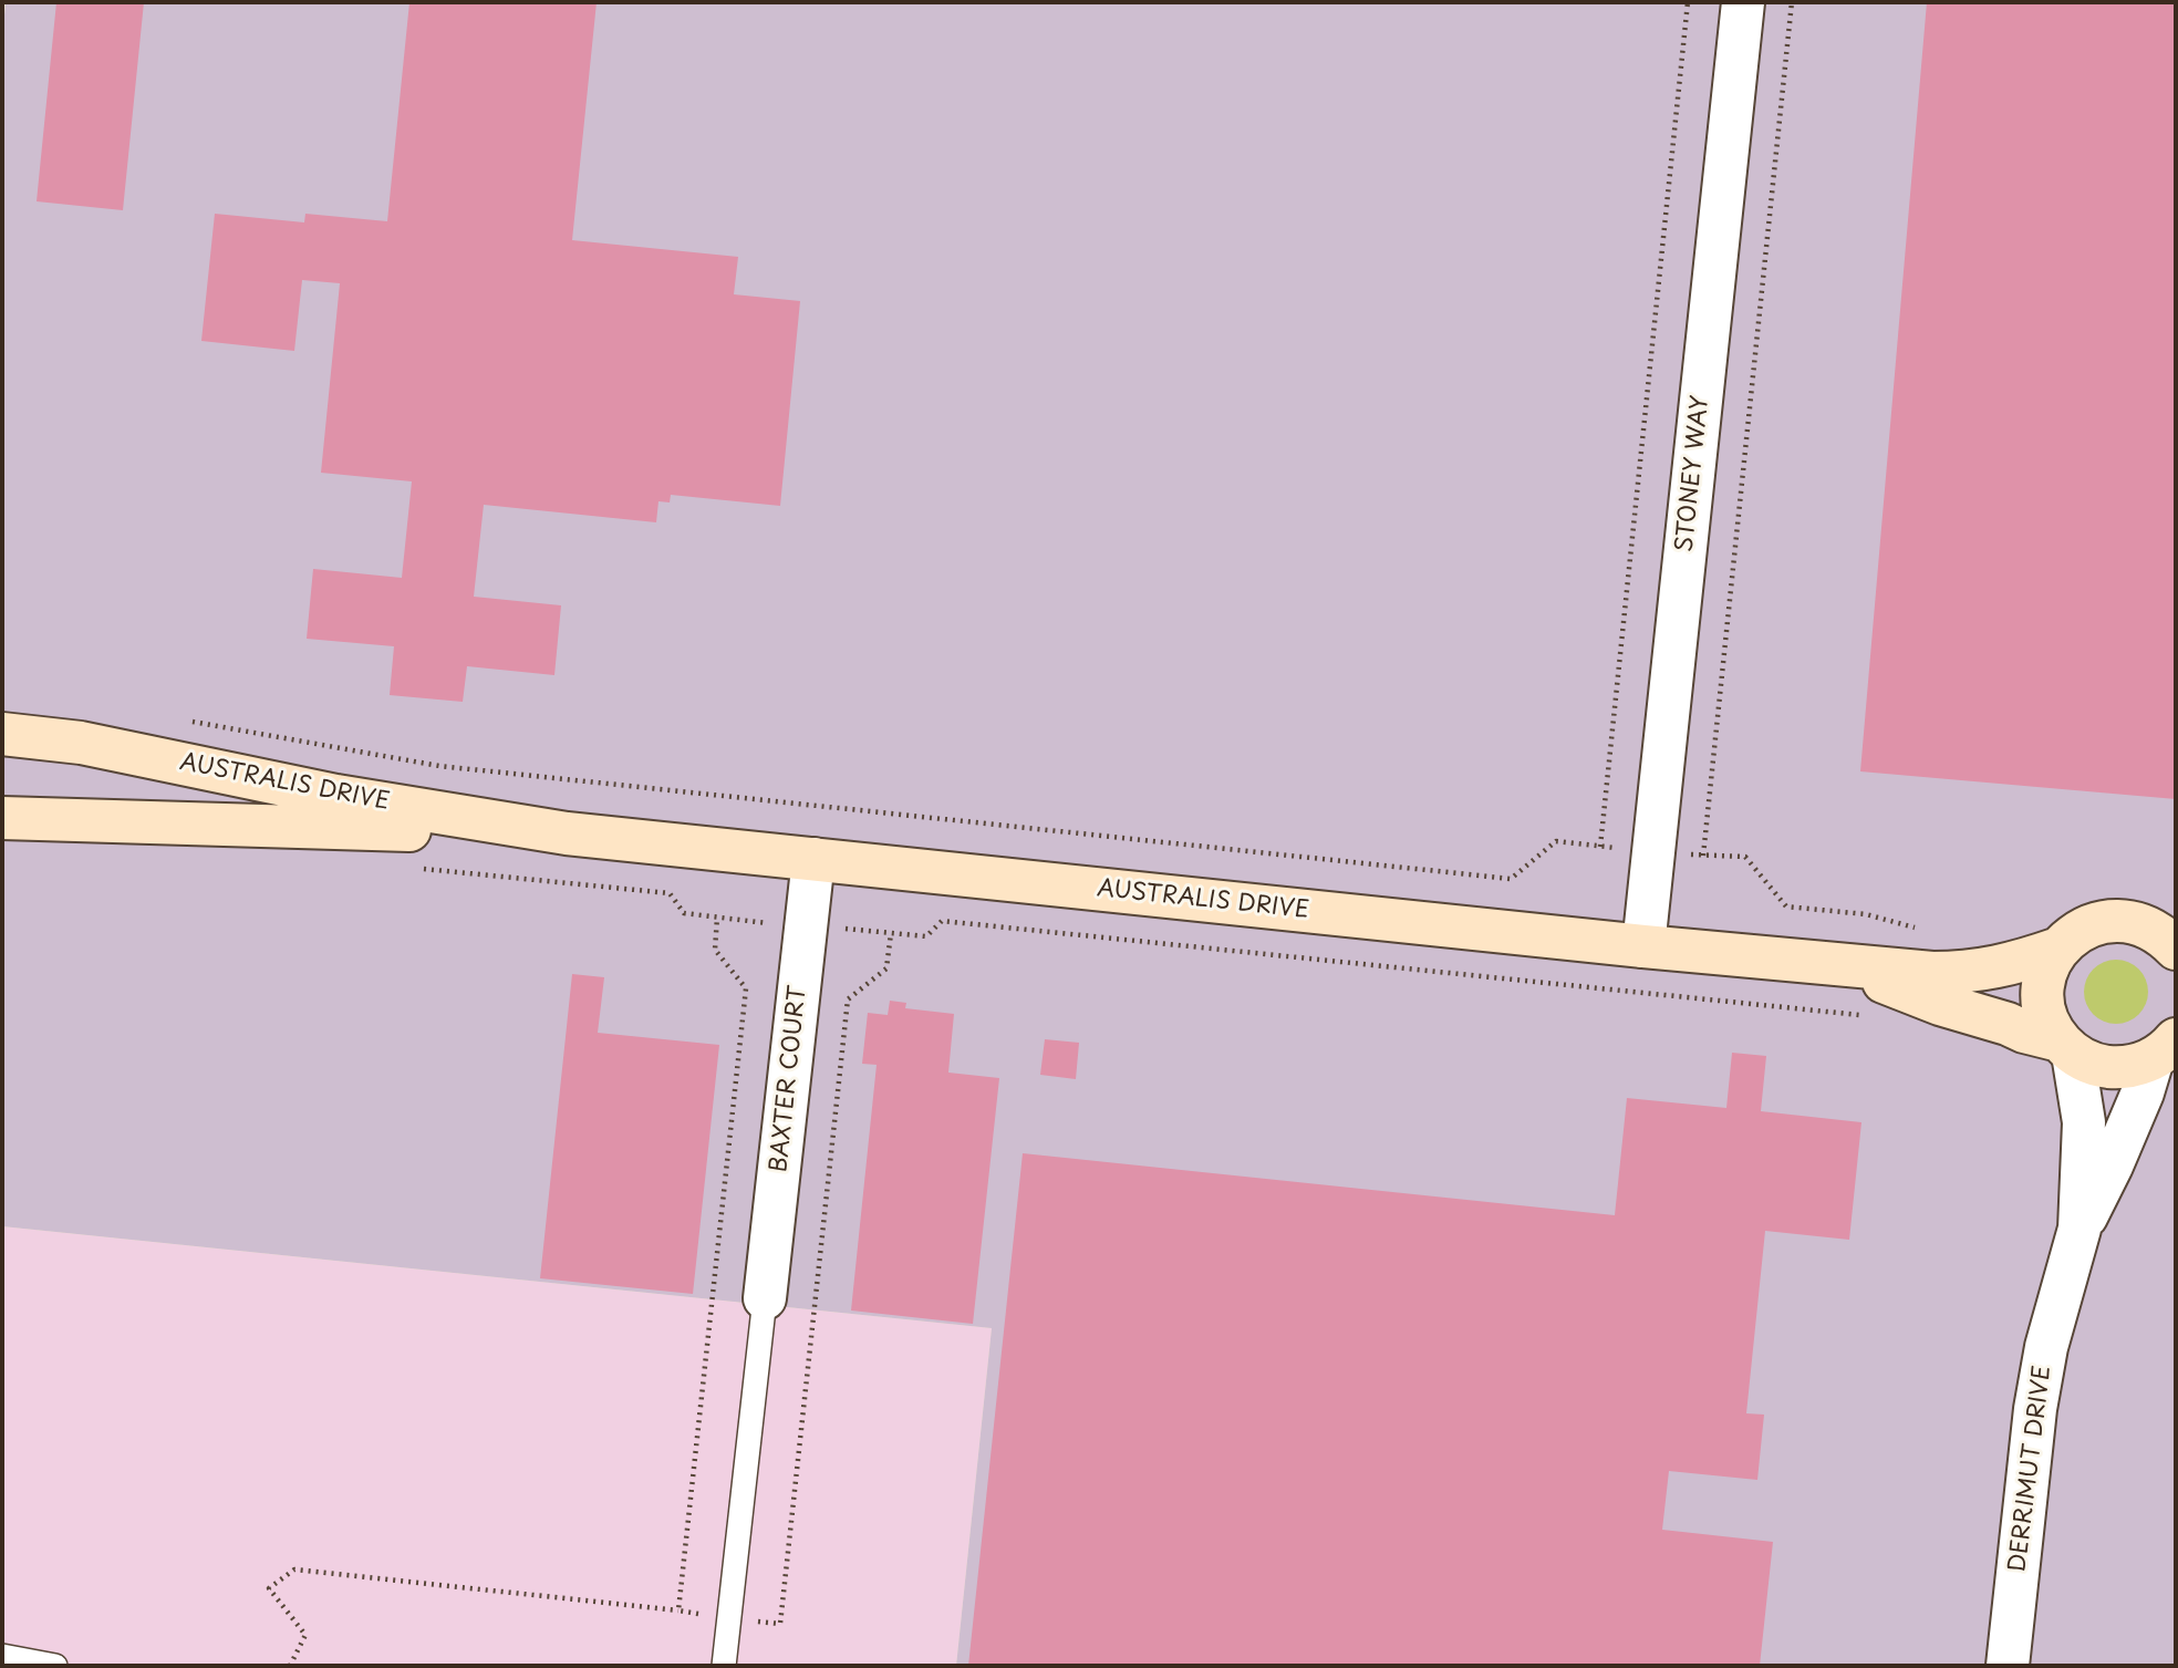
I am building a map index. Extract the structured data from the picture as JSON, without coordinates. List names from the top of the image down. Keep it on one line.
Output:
{"streets":{"street":["STONEY WAY","AUSTRALIS DRIVE","BAXTER COURT","DERRIMUT DRIVE"]},"crossings":[["STONEY WAY","AUSTRALIS DRIVE"],["AUSTRALIS DRIVE","BAXTER COURT"],["AUSTRALIS DRIVE","DERRIMUT DRIVE"]]}
